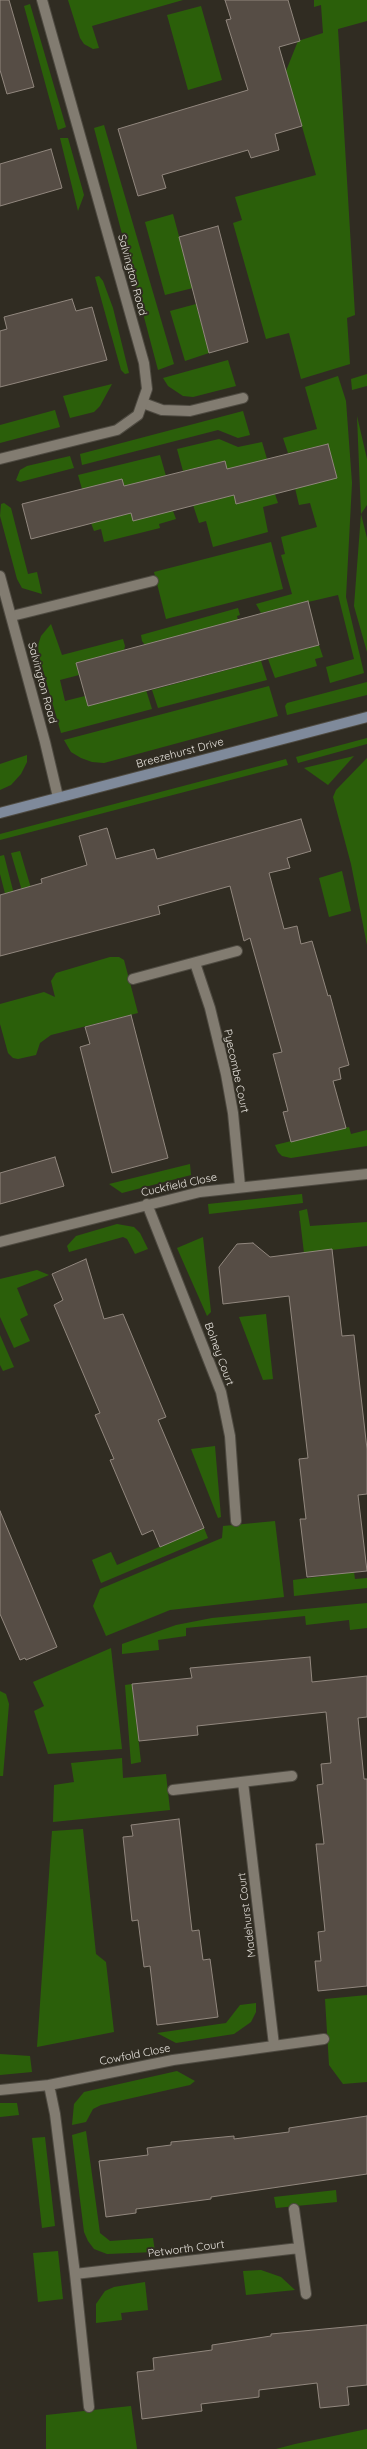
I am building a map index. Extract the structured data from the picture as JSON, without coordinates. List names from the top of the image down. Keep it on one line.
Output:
{"streets":{"street":["Salvington Road","Breezehurst Drive","Pyecombe Court","Cuckfield Close","Bolney Court","Madehurst Court","Cowfold Close","Petworth Court"]},"crossings":[["Salvington Road","Breezehurst Drive"],["Pyecombe Court","Cuckfield Close"],["Cuckfield Close","Bolney Court"],["Madehurst Court","Cowfold Close"]]}
